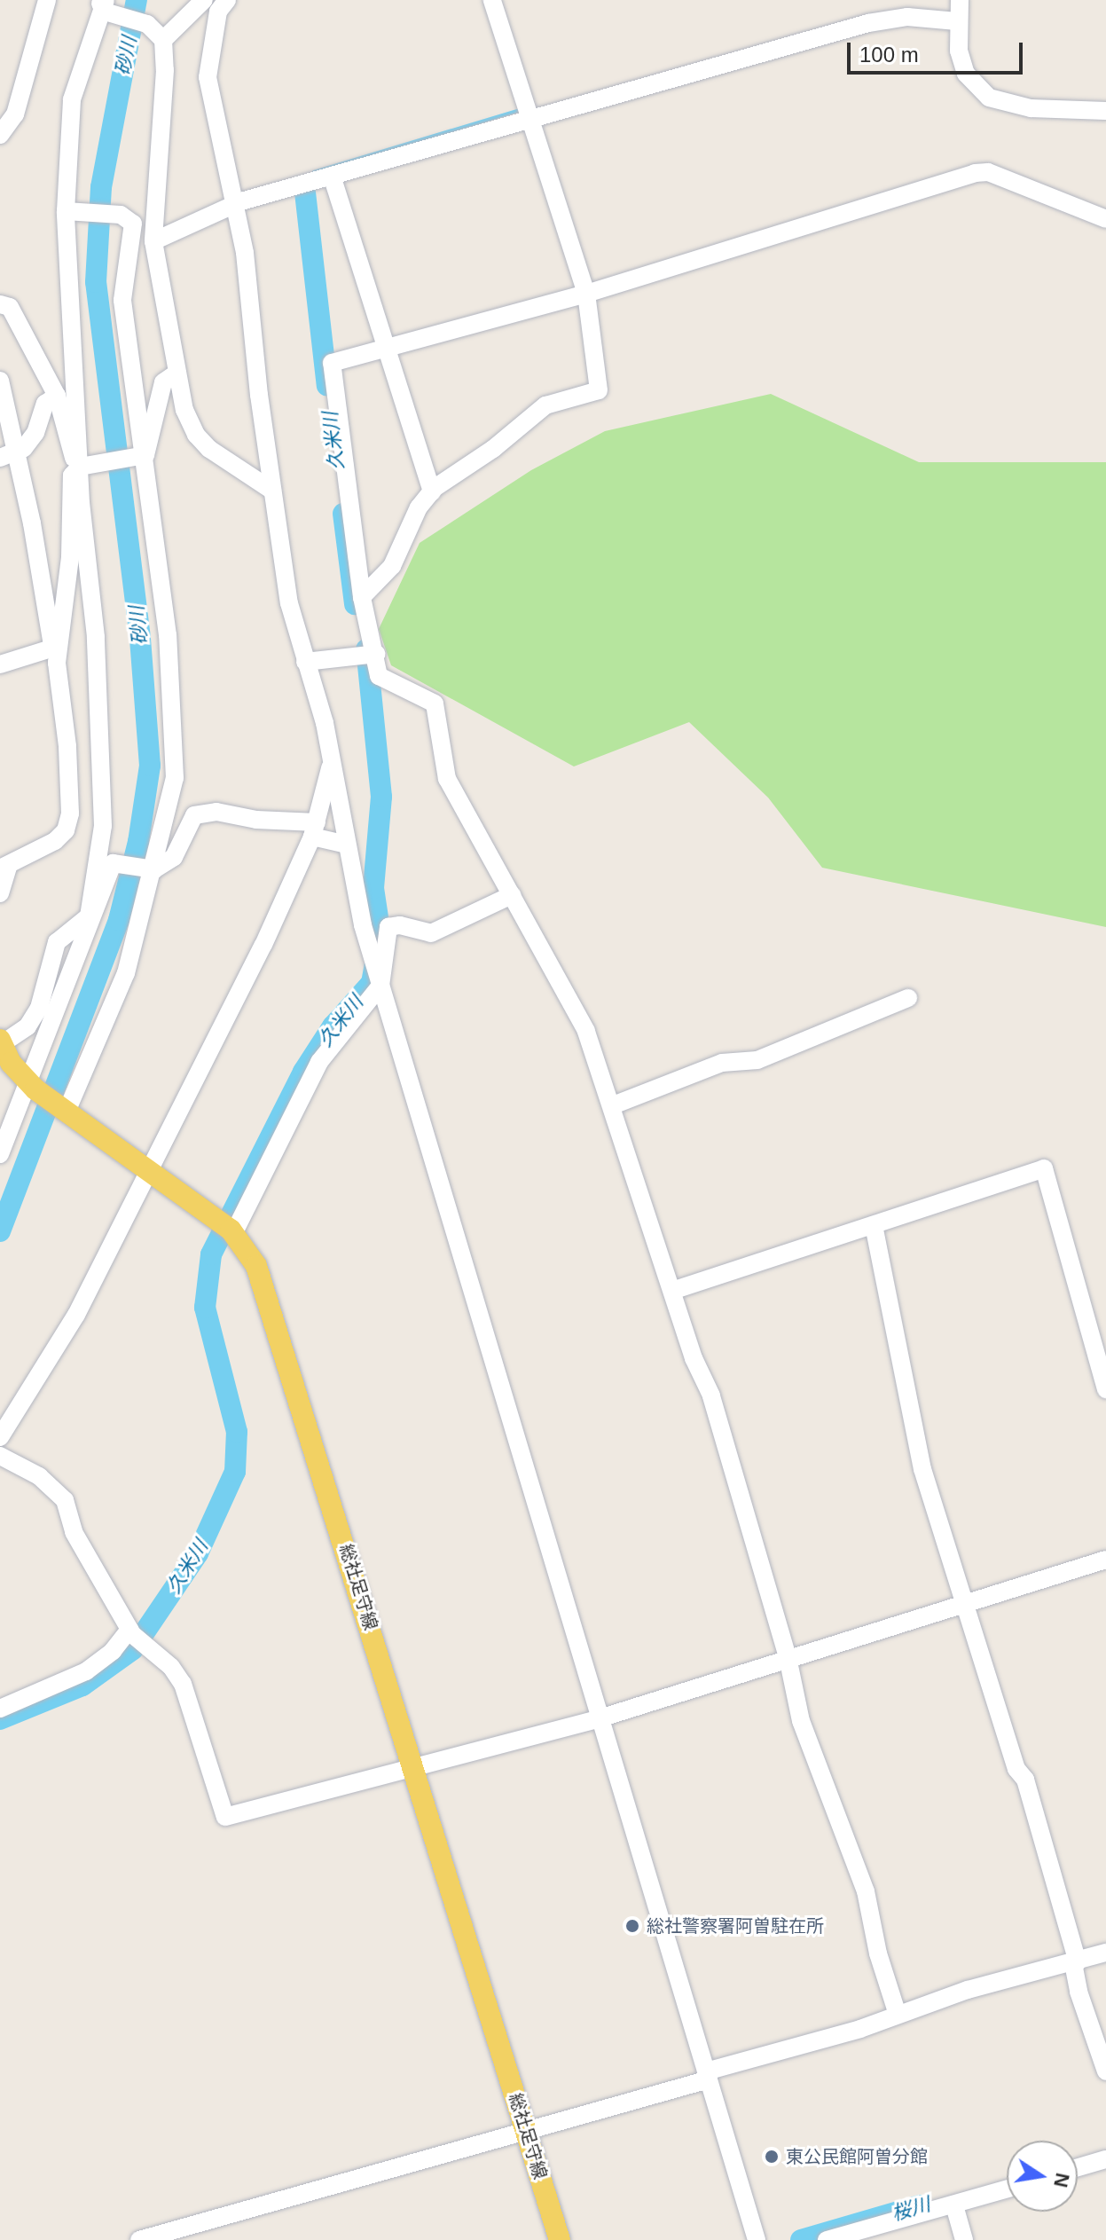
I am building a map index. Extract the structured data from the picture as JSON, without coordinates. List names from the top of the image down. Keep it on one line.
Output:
{"streets":{"main road":["総社足守線"]},"water":["砂川","久米川","桜川"],"places":["総社警察署阿曽駐在所","東公民館阿曽分館"],"scale_bar":"100 m","north":"right"}
